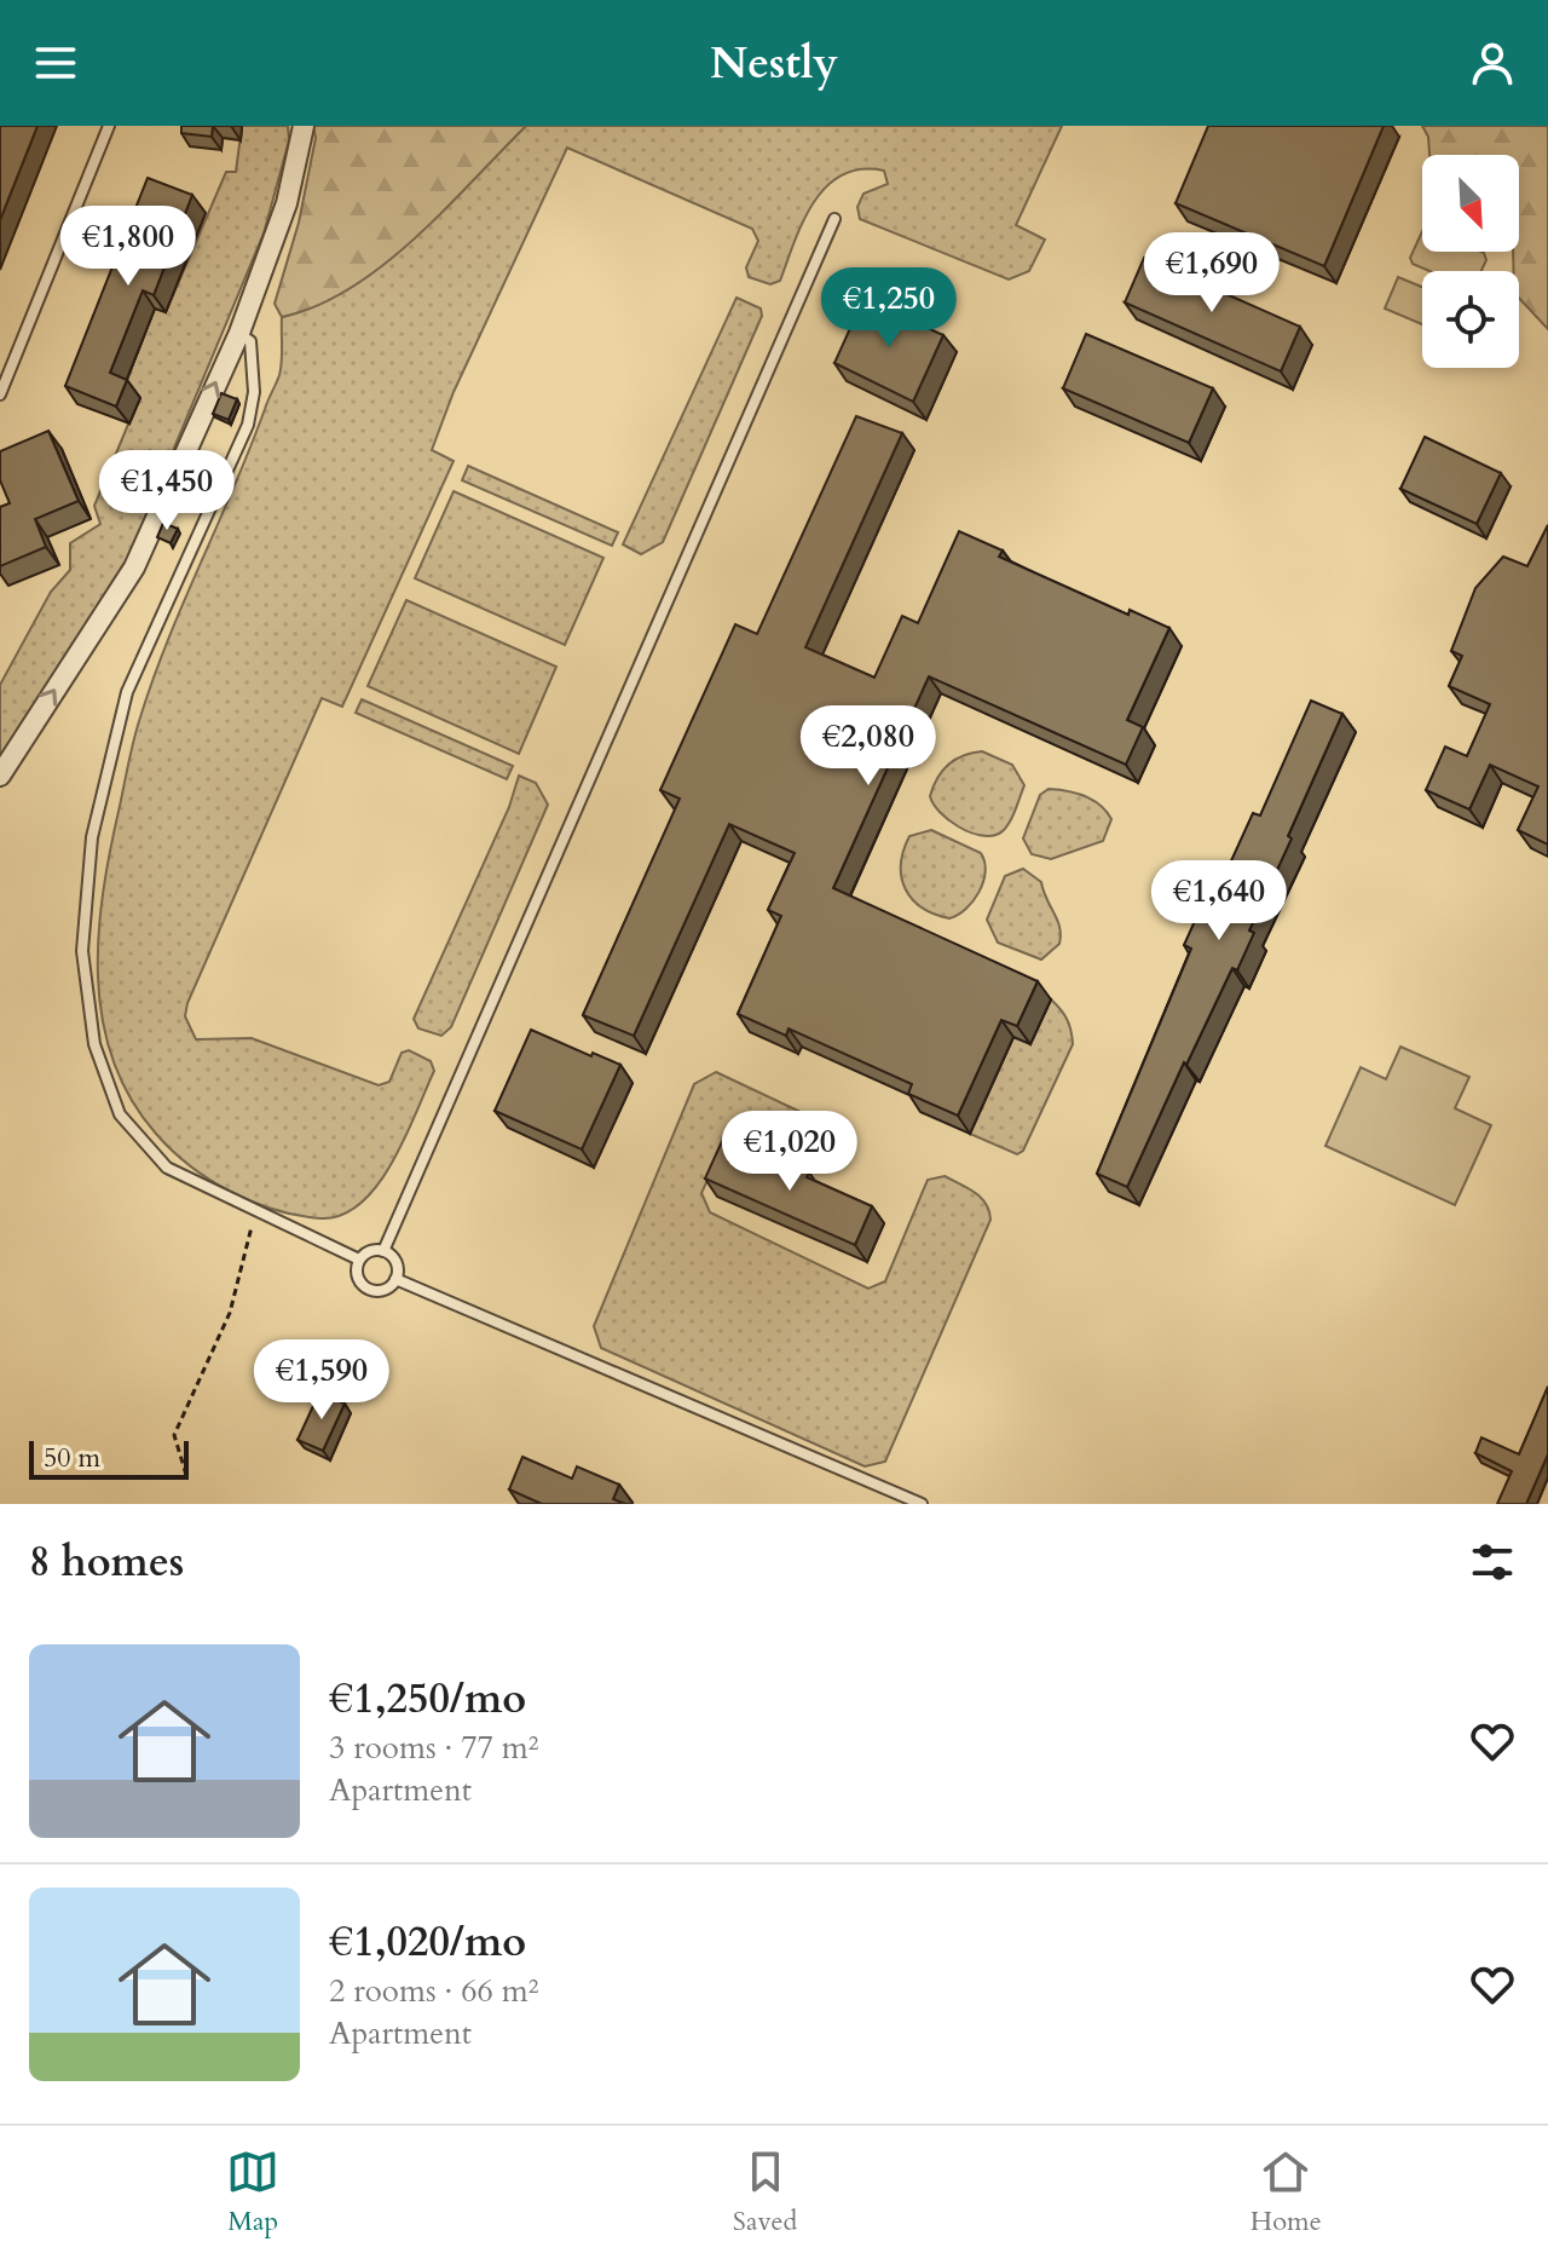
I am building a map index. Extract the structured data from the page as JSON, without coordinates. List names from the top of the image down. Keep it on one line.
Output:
{"scale_bar":"50 m","north":"bottom right","page":{"header":"Nestly","price":["€1,800","€1,690","€1,250","€1,450","€2,080","€1,640","€1,020","€1,590"],"scale":"50 m","heading":"8 homes","list":[{"name":"€1,250/mo","note":"3 rooms · 77 m² · Apartment"},{"name":"€1,020/mo","note":"2 rooms · 66 m² · Apartment"}],"tabs":["Map","Saved","Home"]}}
